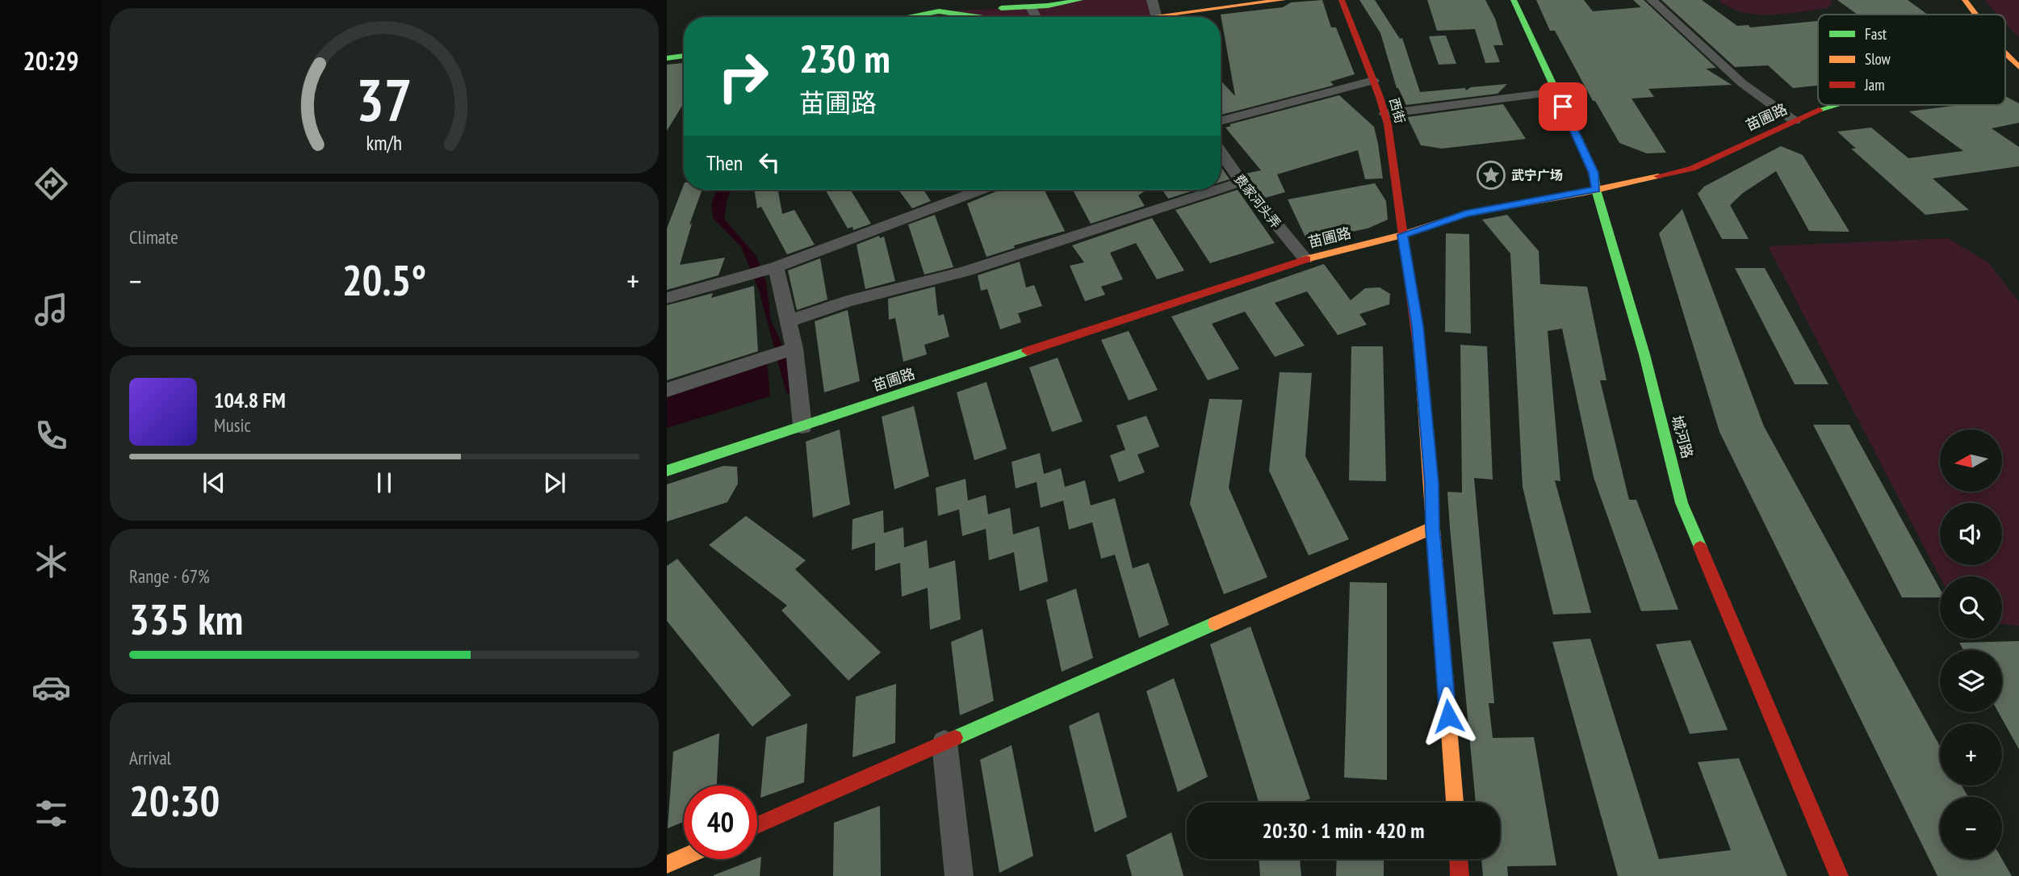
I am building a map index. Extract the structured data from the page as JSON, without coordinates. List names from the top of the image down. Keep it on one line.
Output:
{"streets":{"street":["西街","苗圃路","费家河头弄","城河路"]},"crossings":[["西街","苗圃路"],["苗圃路","费家河头弄"],["苗圃路","城河路"]],"places":{"place":["武宁广场"]},"legend":["Fast","Slow","Jam"],"north":"left","page":{"tabs":"20:29","turn":["230 m","苗圃路"],"then":"Then","tile":["Climate",["Range · 67%","335 km"],["Arrival","20:30"]],"heat":["−","20.5°","+"],"song":["104.8 FM","Music"],"map_buttons":["+","−"],"limit":"40","trip":"20:30 · 1 min · 420 m","gauge":["37","km/h"]}}
